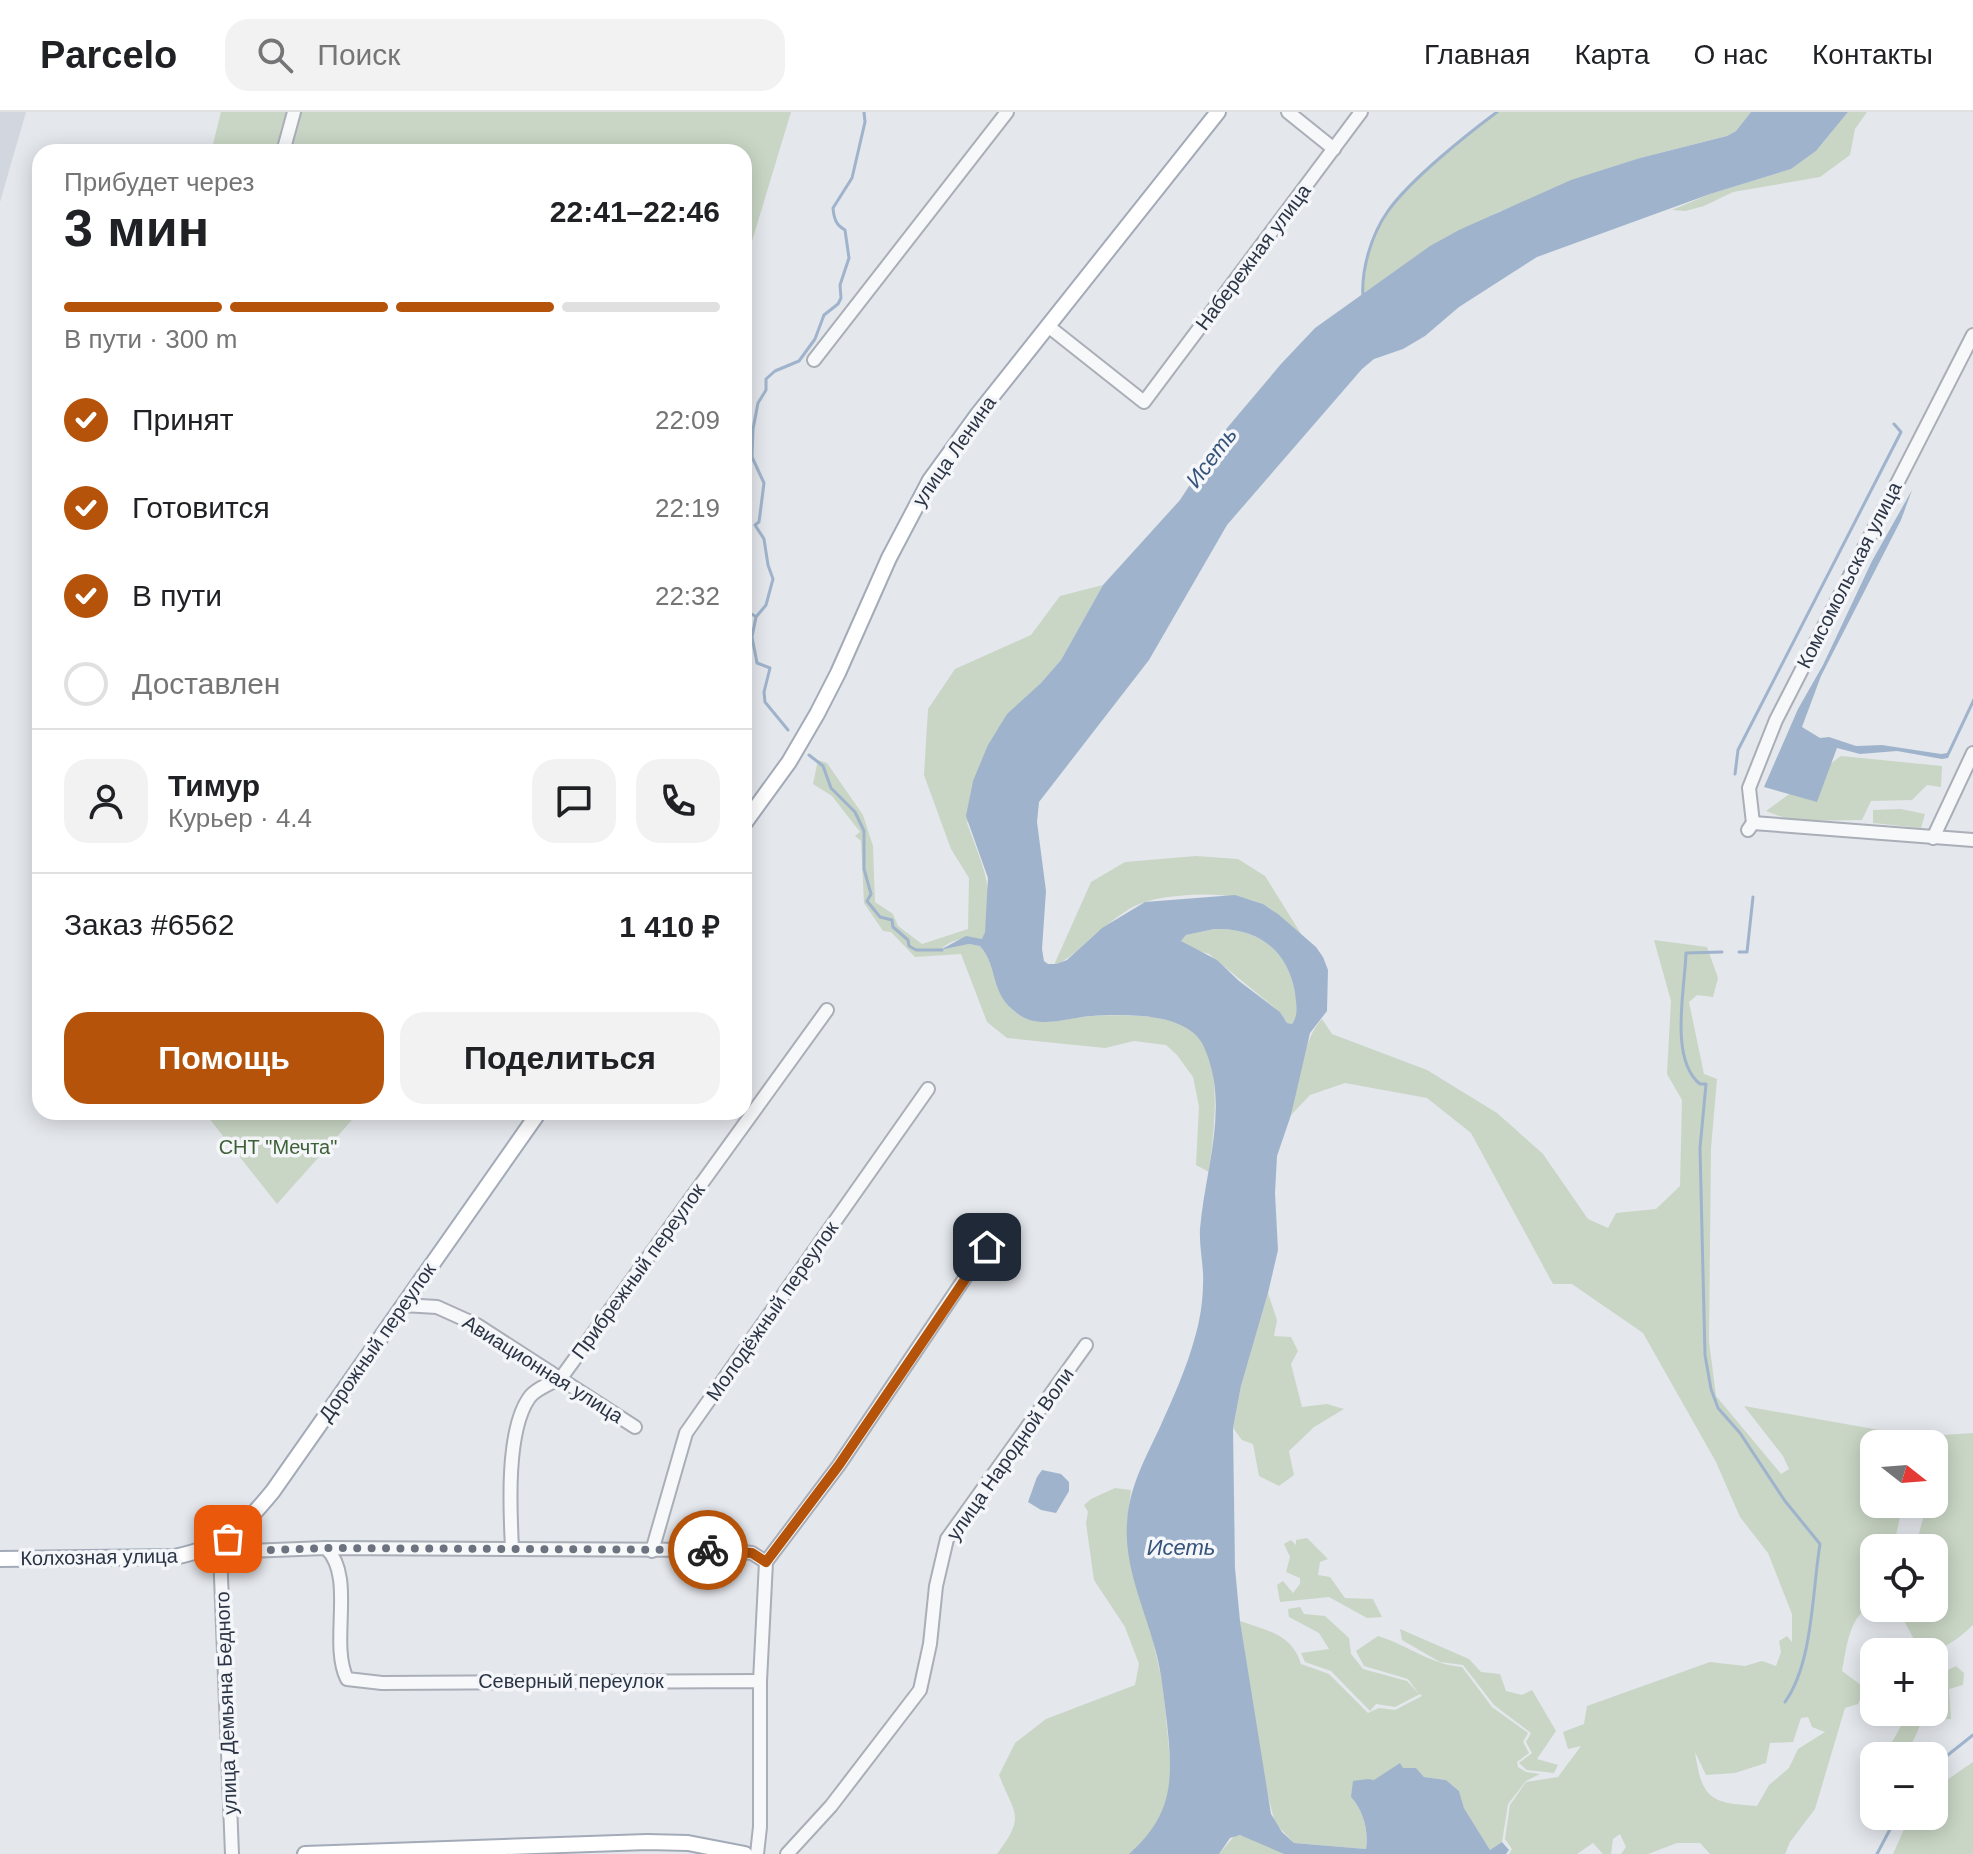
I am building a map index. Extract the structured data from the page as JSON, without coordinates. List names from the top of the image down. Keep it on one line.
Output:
{"streets":{"main road":["улица Ленина","Дорожный переулок","Колхозная улица"],"street":["Набережная улица","Комсомольская улица","Прибрежный переулок","Молодёжный переулок","Авиационная улица","улица Народной Воли","Северный переулок","улица Демьяна Бедного"]},"crossings":[["Набережная улица","улица Ленина"],["Прибрежный переулок","Авиационная улица"],["Дорожный переулок","Авиационная улица"],["Дорожный переулок","Колхозная улица"],["Дорожный переулок","улица Демьяна Бедного"]],"water":["Исеть"],"parks":["СНТ \"Мечта\""],"north":"right","page":{"header":"Parcelo","search":"Поиск","nav":["Главная","Карта","О нас","Контакты"],"heading":["3 мин","Прибудет через","22:41–22:46"],"panel":["Тимур","Курьер · 4.4","Заказ #6562","1 410 ₽"],"bar":"В пути · 300 m","list":[["Принят","22:09"],["Готовится","22:19"],["В пути","22:32"],"Доставлен"],"buttons":["Помощь","Поделиться"],"map_buttons":["+","−"]}}
